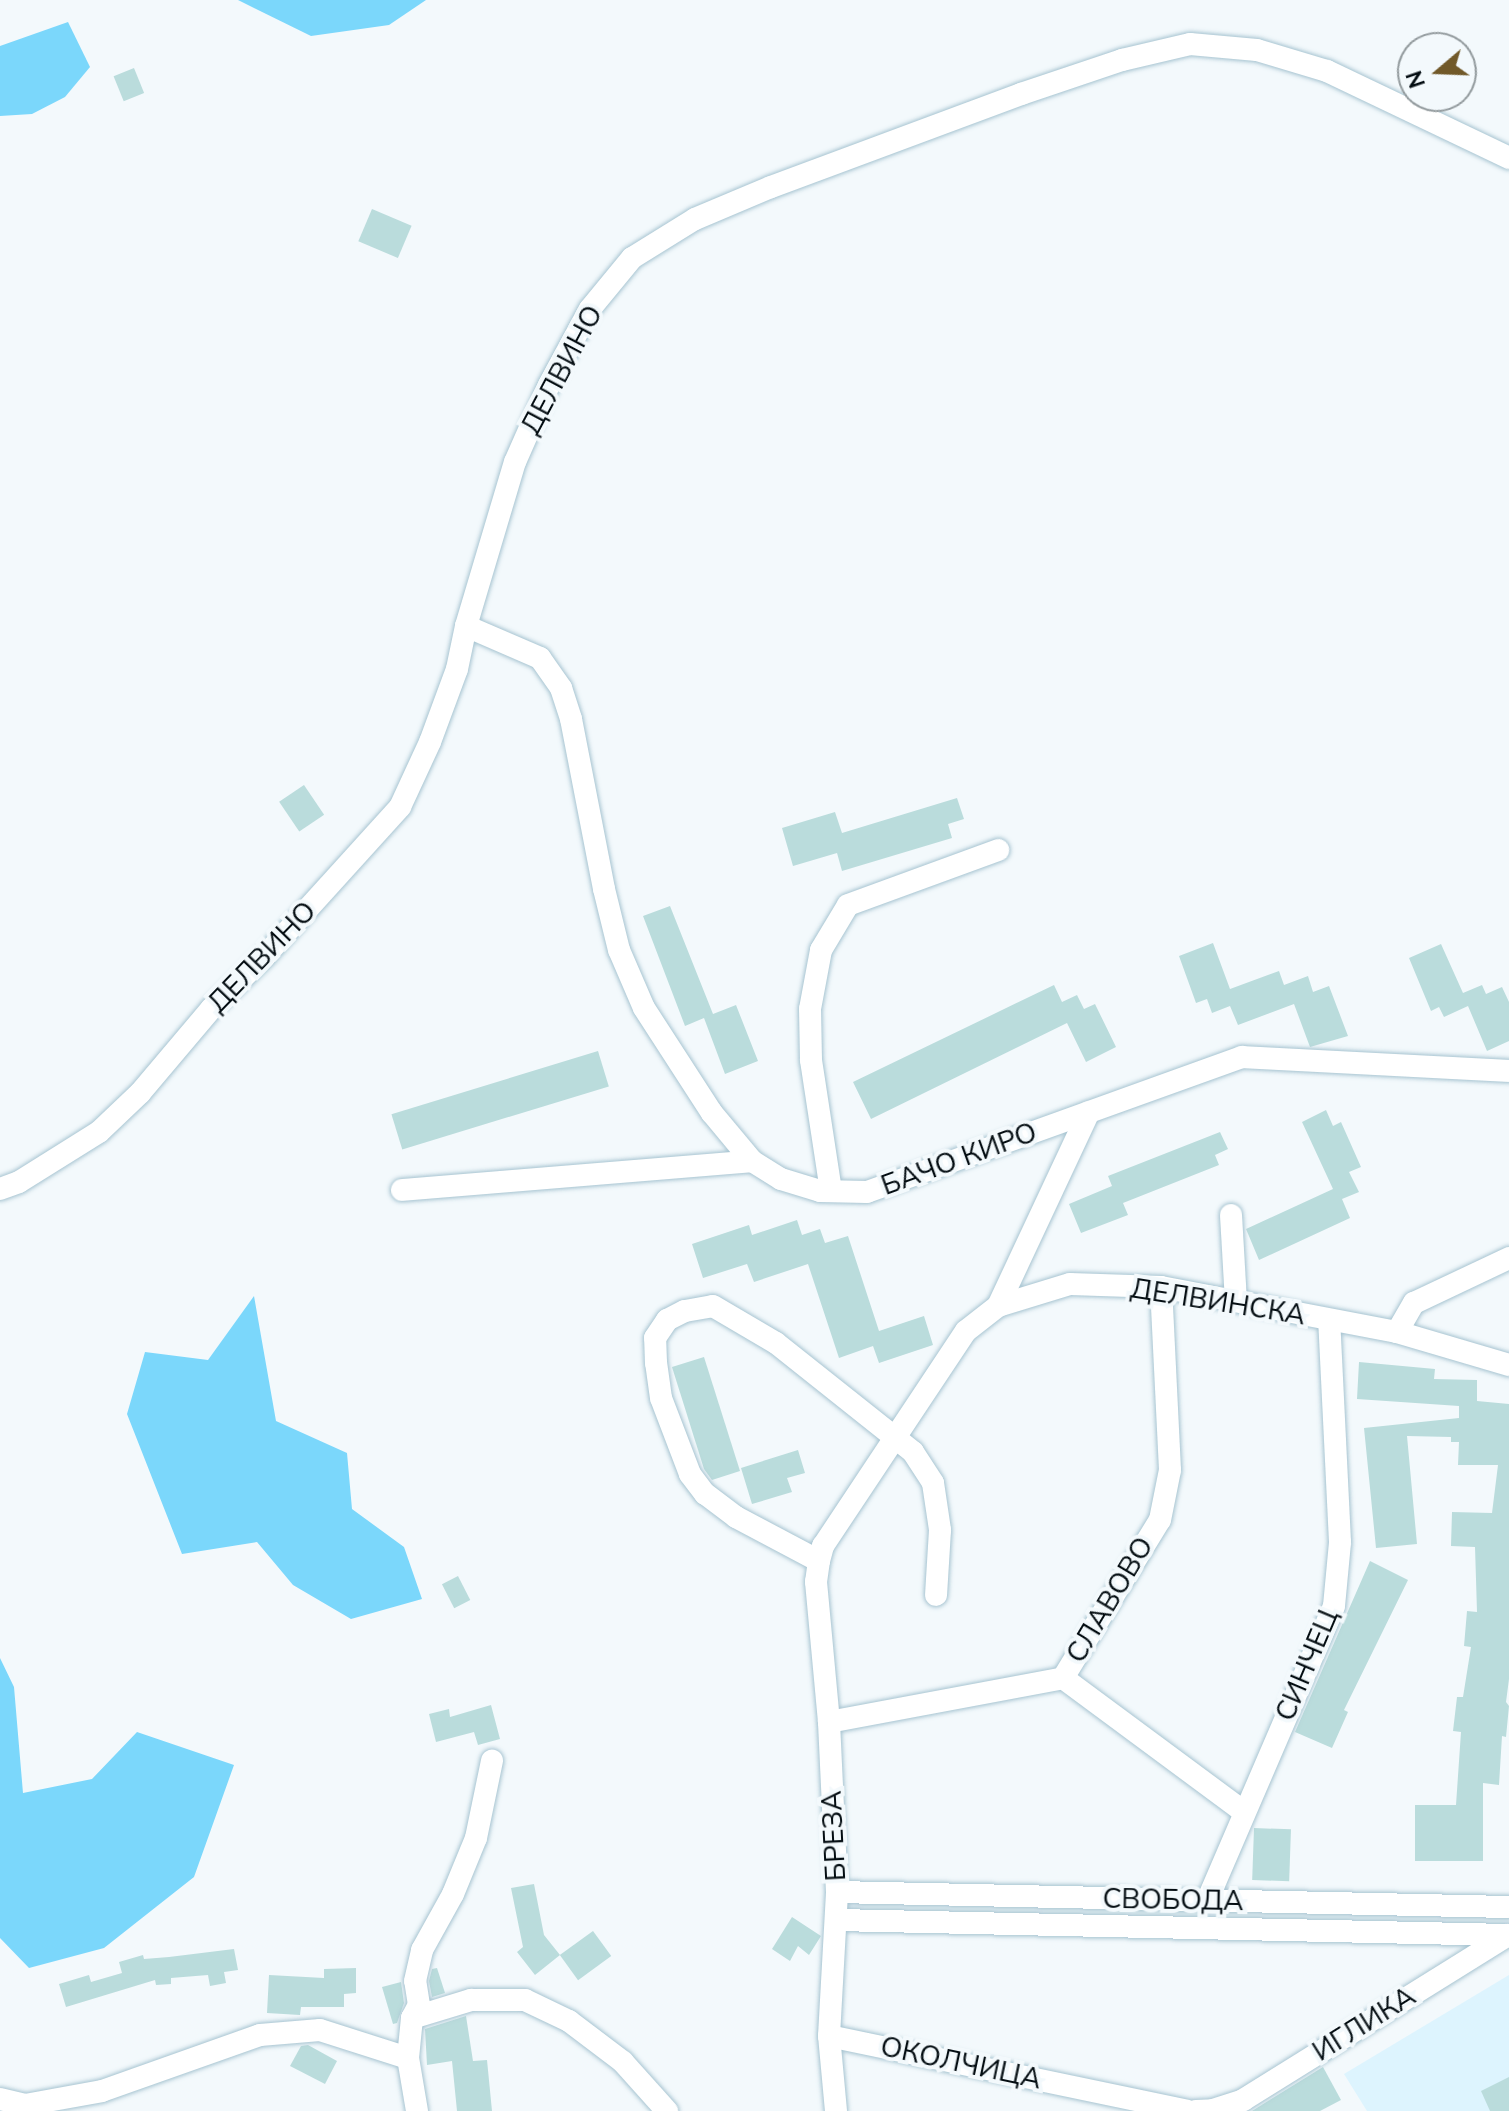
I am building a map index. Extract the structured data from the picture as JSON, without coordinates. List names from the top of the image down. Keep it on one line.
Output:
{"streets":{"street":["ДЕЛВИНО","БАЧО КИРО","ДЕЛВИНСКА","СЛАВОВО","СИНЧЕЦ","БРЕЗА","СВОБОДА","ИГЛИКА","ОКОЛЧИЦА"]},"crossings":[["ДЕЛВИНО","БАЧО КИРО"],["ДЕЛВИНСКА","СЛАВОВО"],["ДЕЛВИНСКА","СИНЧЕЦ"],["ДЕЛВИНСКА","БРЕЗА"],["СЛАВОВО","БРЕЗА"],["СИНЧЕЦ","СВОБОДА"],["БРЕЗА","СВОБОДА"],["БРЕЗА","ОКОЛЧИЦА"],["СВОБОДА","ИГЛИКА"]],"north":"left"}
